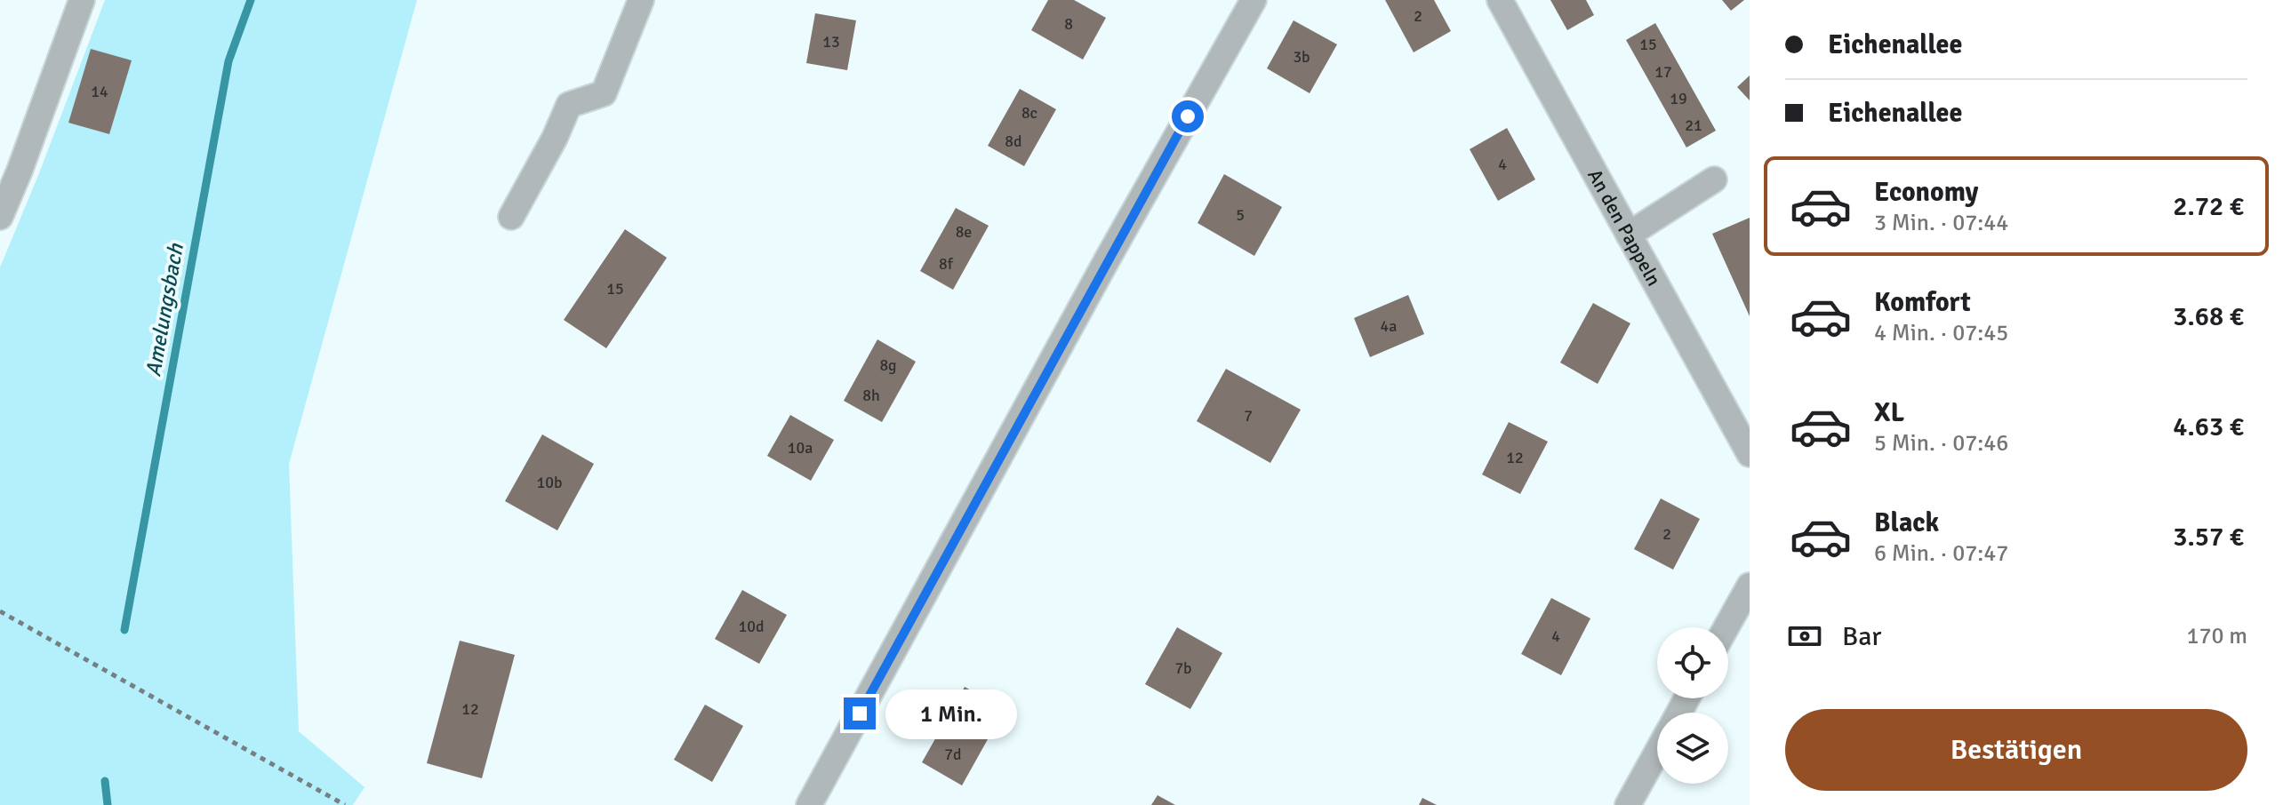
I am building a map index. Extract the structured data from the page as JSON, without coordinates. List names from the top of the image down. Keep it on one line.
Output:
{"streets":{"street":["An den Pappeln"]},"water":["Amelungsbach"],"house_numbers":["2","8","13","15","3b","17","14","19","8c","21","8d","4","5","8e","8f","15","4a","8g","8h","7","10a","12","10b","2","10d","4","7b","12","7d"],"page":{"banner":["Eichenallee","Eichenallee"],"list":[{"name":"Economy","note":"3 Min. · 07:44","value":"2.72 €"},{"name":"Komfort","note":"4 Min. · 07:45","value":"3.68 €"},{"name":"XL","note":"5 Min. · 07:46","value":"4.63 €"},{"name":"Black","note":"6 Min. · 07:47","value":"3.57 €"}],"pay":["Bar","170 m"],"bubble":"1 Min.","buttons":"Bestätigen"}}
